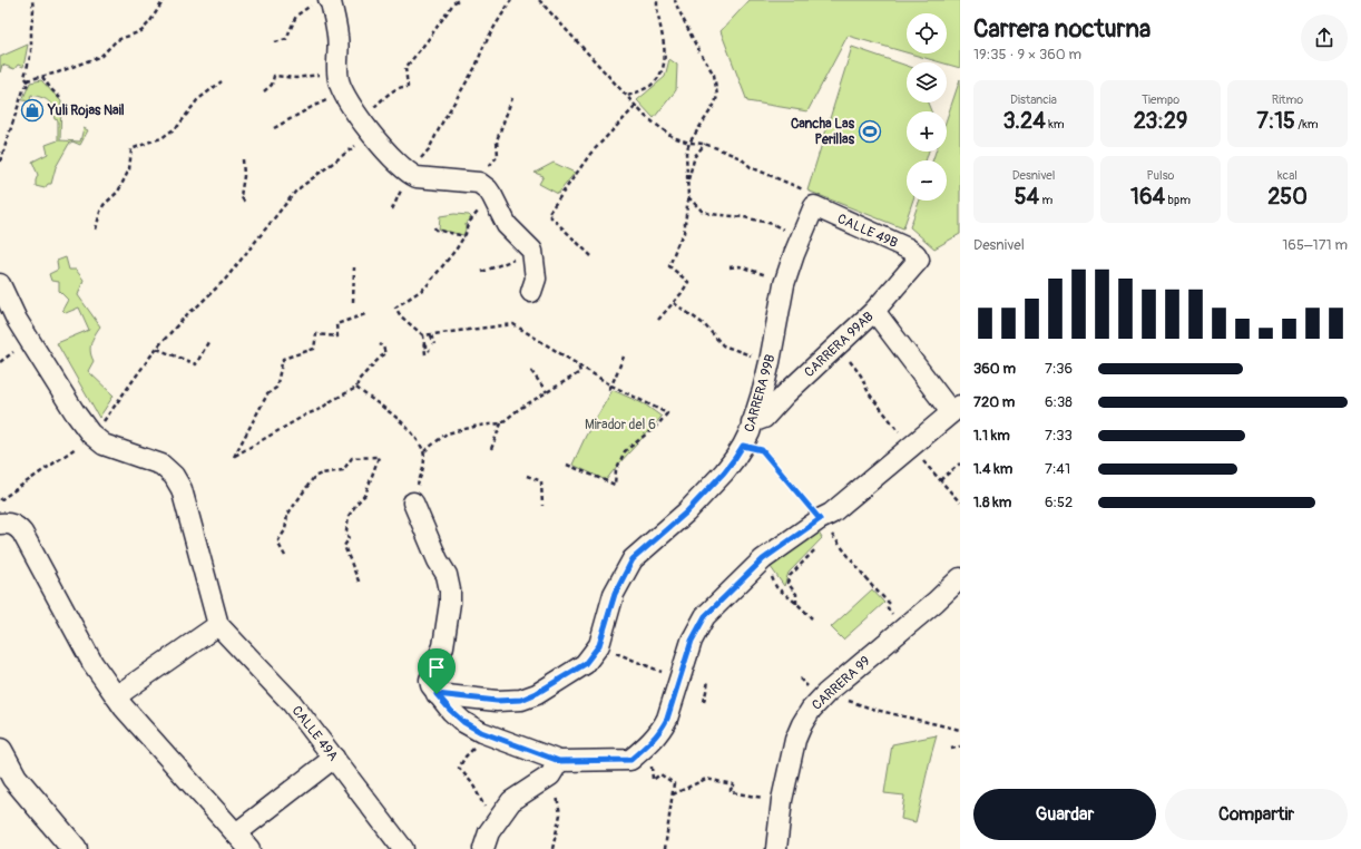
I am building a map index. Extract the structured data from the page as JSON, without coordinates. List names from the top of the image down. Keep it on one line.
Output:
{"streets":{"street":["CALLE 49B","CARRERA 99AB","CARRERA 99B","CARRERA 99","CALLE 49A"]},"crossings":[["CALLE 49B","CARRERA 99AB"],["CALLE 49B","CARRERA 99B"],["CARRERA 99AB","CARRERA 99B"]],"parks":["Mirador del 6"],"places":{"shop":["Yuli Rojas Nail"],"sports":["Cancha Las Perillas"]},"page":{"heading":["Carrera nocturna","19:35 · 9 × 360 m"],"map_buttons":["+","−"],"stats":[["Distancia","3.24 km"],["Tiempo","23:29"],["Ritmo","7:15 /km"],["Desnivel","54 m"],["Pulso","164 bpm"],["kcal","250"]],"chart":["Desnivel","165–171 m"],"list":[{"name":"360 m","note":"7:36"},{"name":"720 m","note":"6:38"},{"name":"1.1 km","note":"7:33"},{"name":"1.4 km","note":"7:41"},{"name":"1.8 km","note":"6:52"}],"buttons":["Guardar","Compartir"]}}
